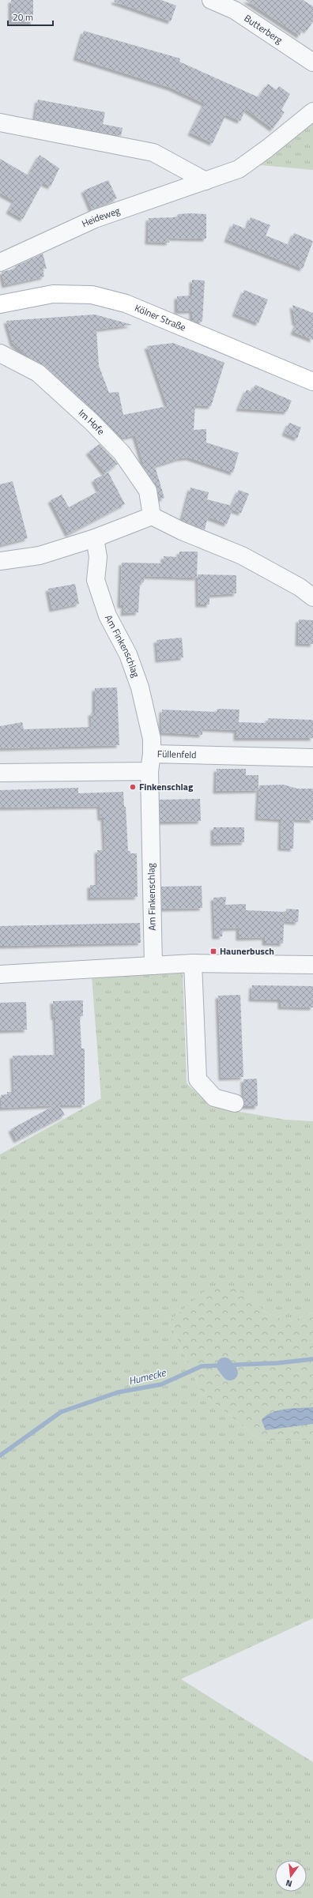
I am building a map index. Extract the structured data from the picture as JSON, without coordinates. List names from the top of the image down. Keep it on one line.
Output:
{"streets":{"main road":["Kölner Straße"],"street":["Butterberg","Heideweg","Im Hofe","Am Finkenschlag","Füllenfeld"]},"crossings":[["Am Finkenschlag","Füllenfeld"]],"water":["Humecke"],"places":{"other":["Finkenschlag"],"transit":["Haunerbusch"]},"scale_bar":"20 m","north":"bottom"}
